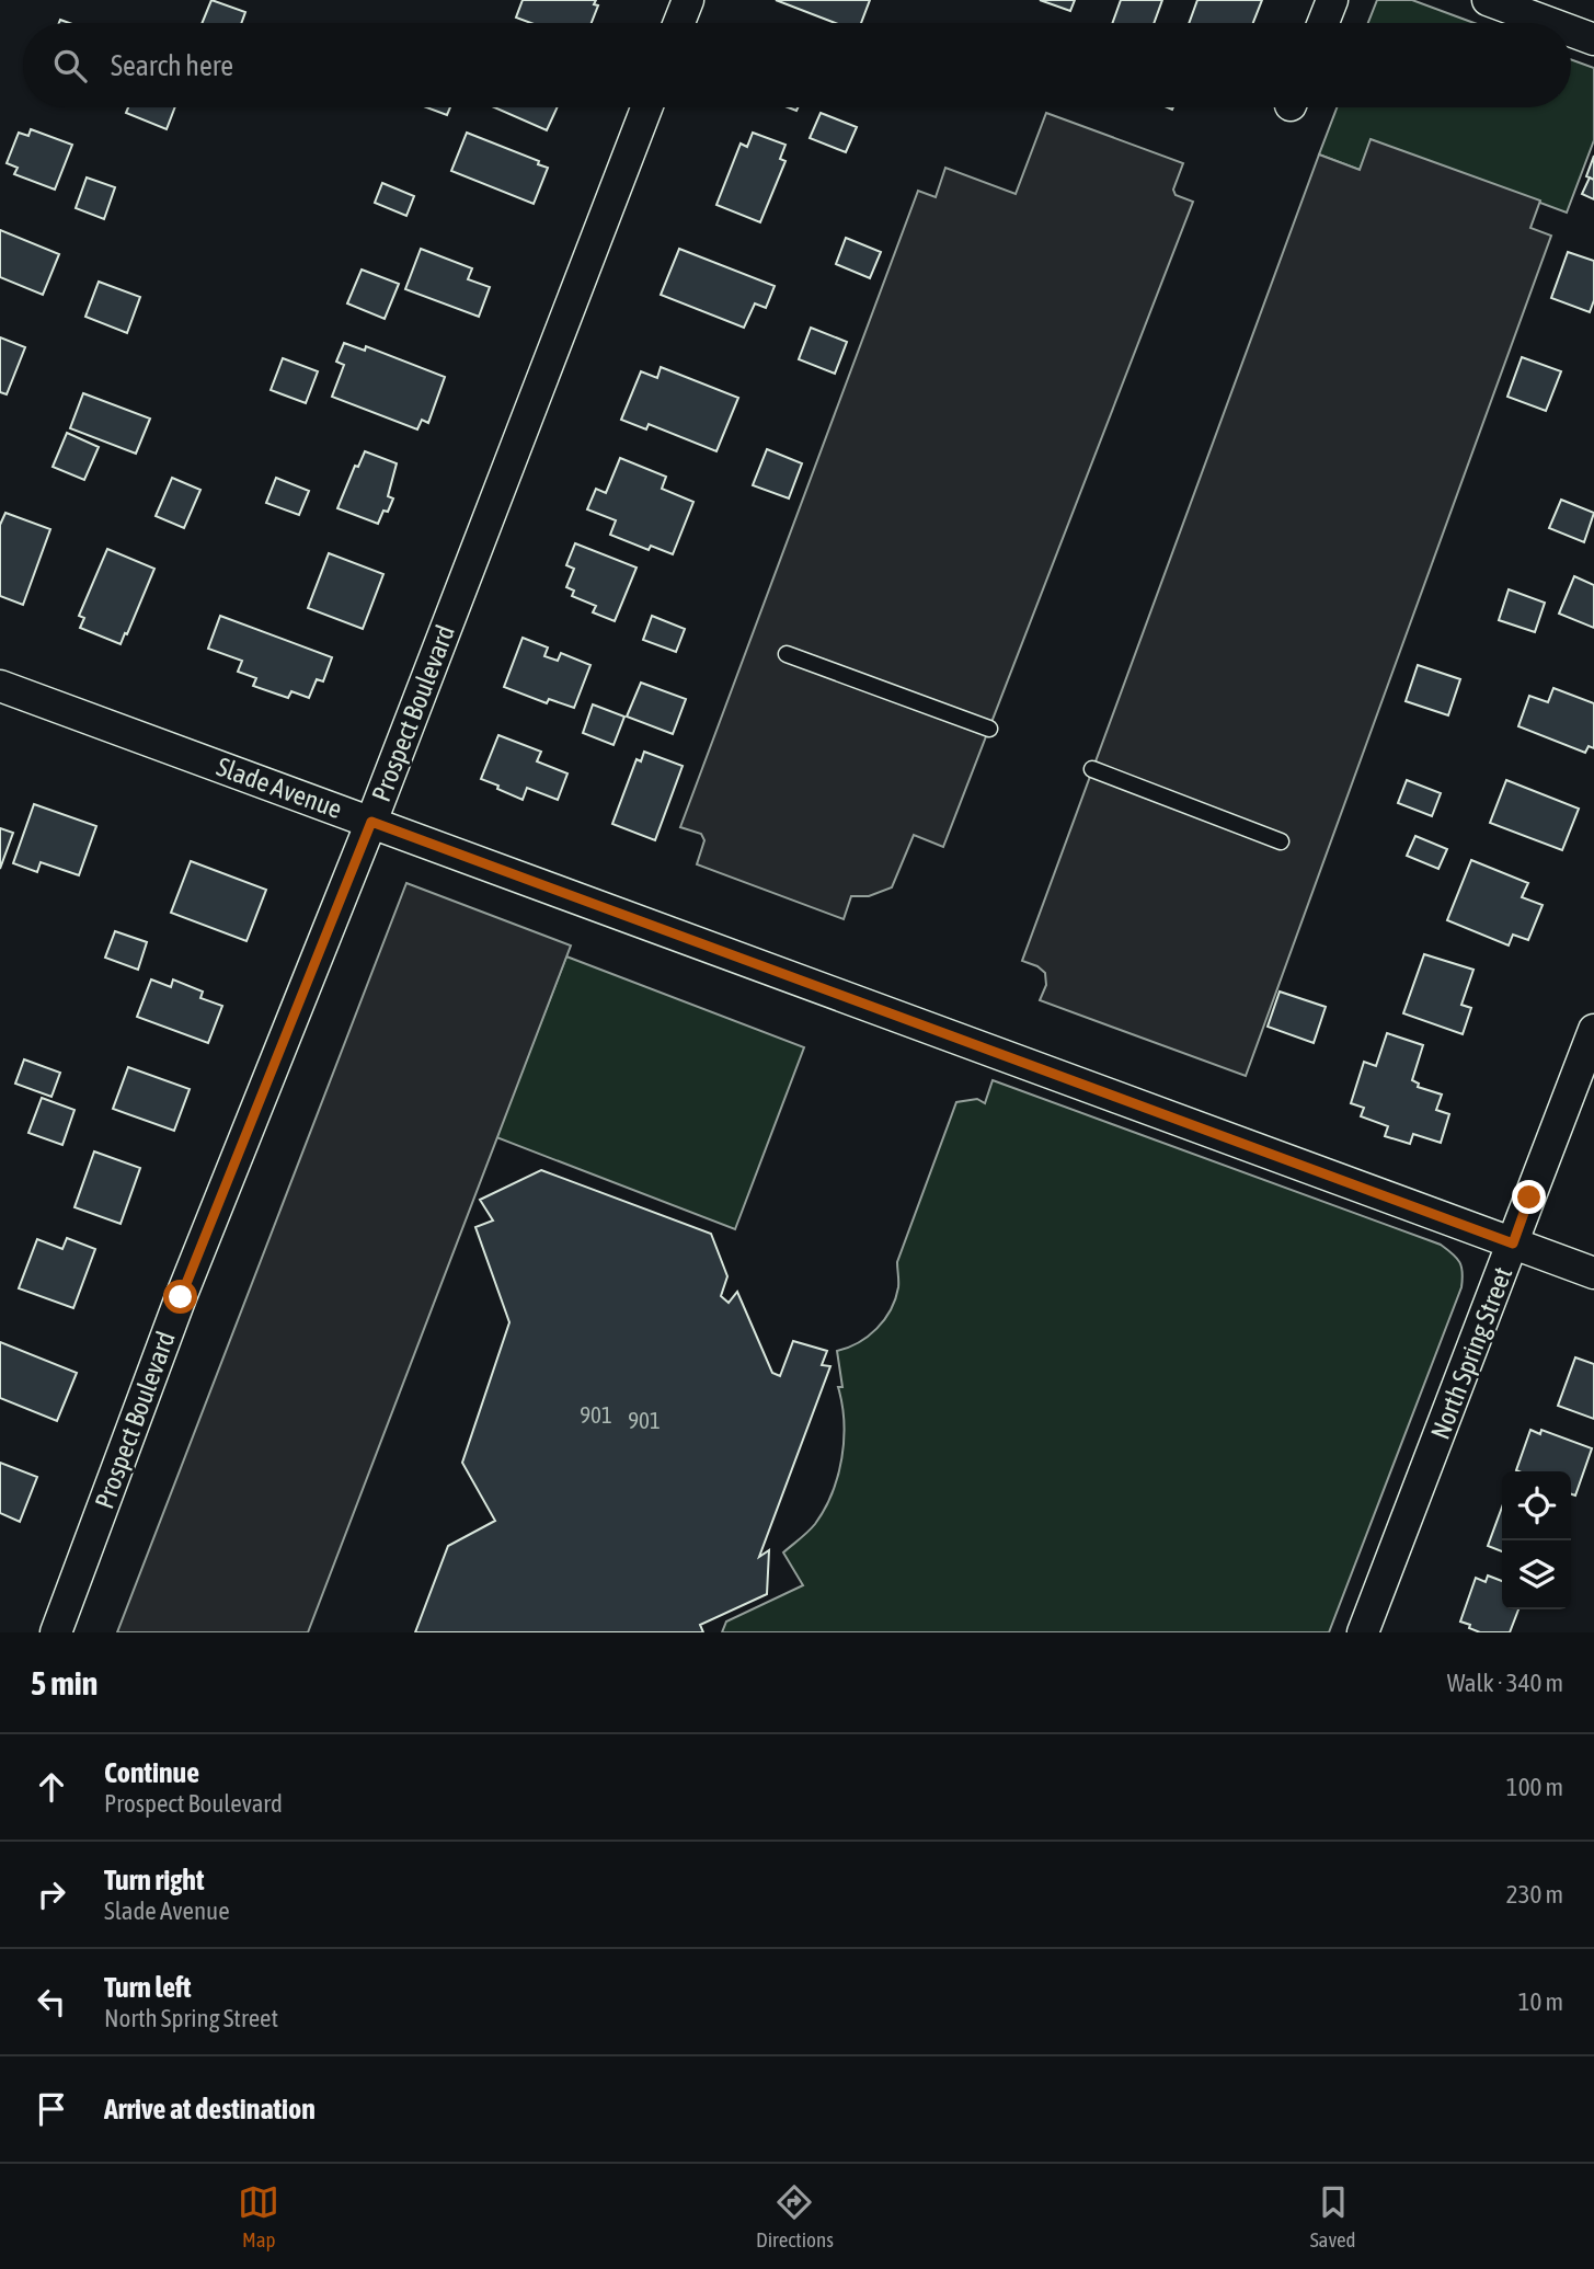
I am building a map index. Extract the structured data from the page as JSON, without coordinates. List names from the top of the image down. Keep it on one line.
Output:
{"streets":{"street":["Prospect Boulevard","Slade Avenue","North Spring Street"]},"crossings":[["Prospect Boulevard","Slade Avenue"],["Slade Avenue","North Spring Street"]],"house_numbers":["901","901"],"page":{"search":"Search here","heading":["5 min","Walk · 340 m"],"list":[["Continue","Prospect Boulevard","100 m"],["Turn right","Slade Avenue","230 m"],["Turn left","North Spring Street","10 m"],"Arrive at destination"],"nav":["Map","Directions","Saved"]}}
